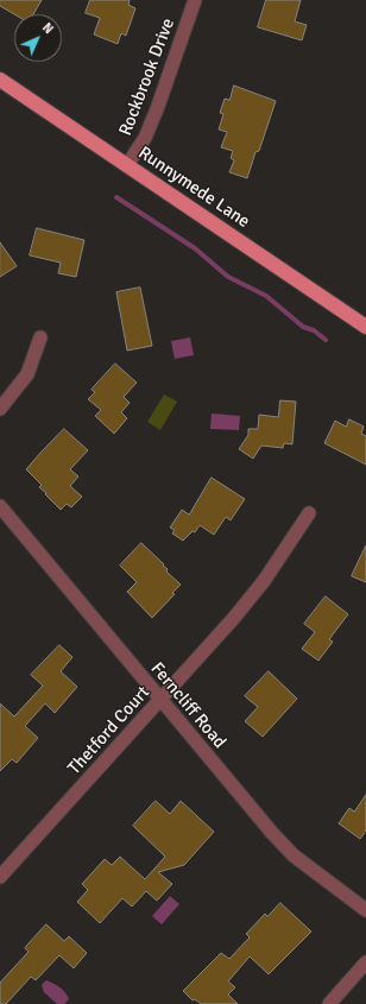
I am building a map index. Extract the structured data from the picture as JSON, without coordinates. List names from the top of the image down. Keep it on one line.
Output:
{"streets":{"main road":["Runnymede Lane"],"street":["Rockbrook Drive","Ferncliff Road","Thetford Court"]},"crossings":[["Rockbrook Drive","Runnymede Lane"],["Ferncliff Road","Thetford Court"]],"north":"top right"}
